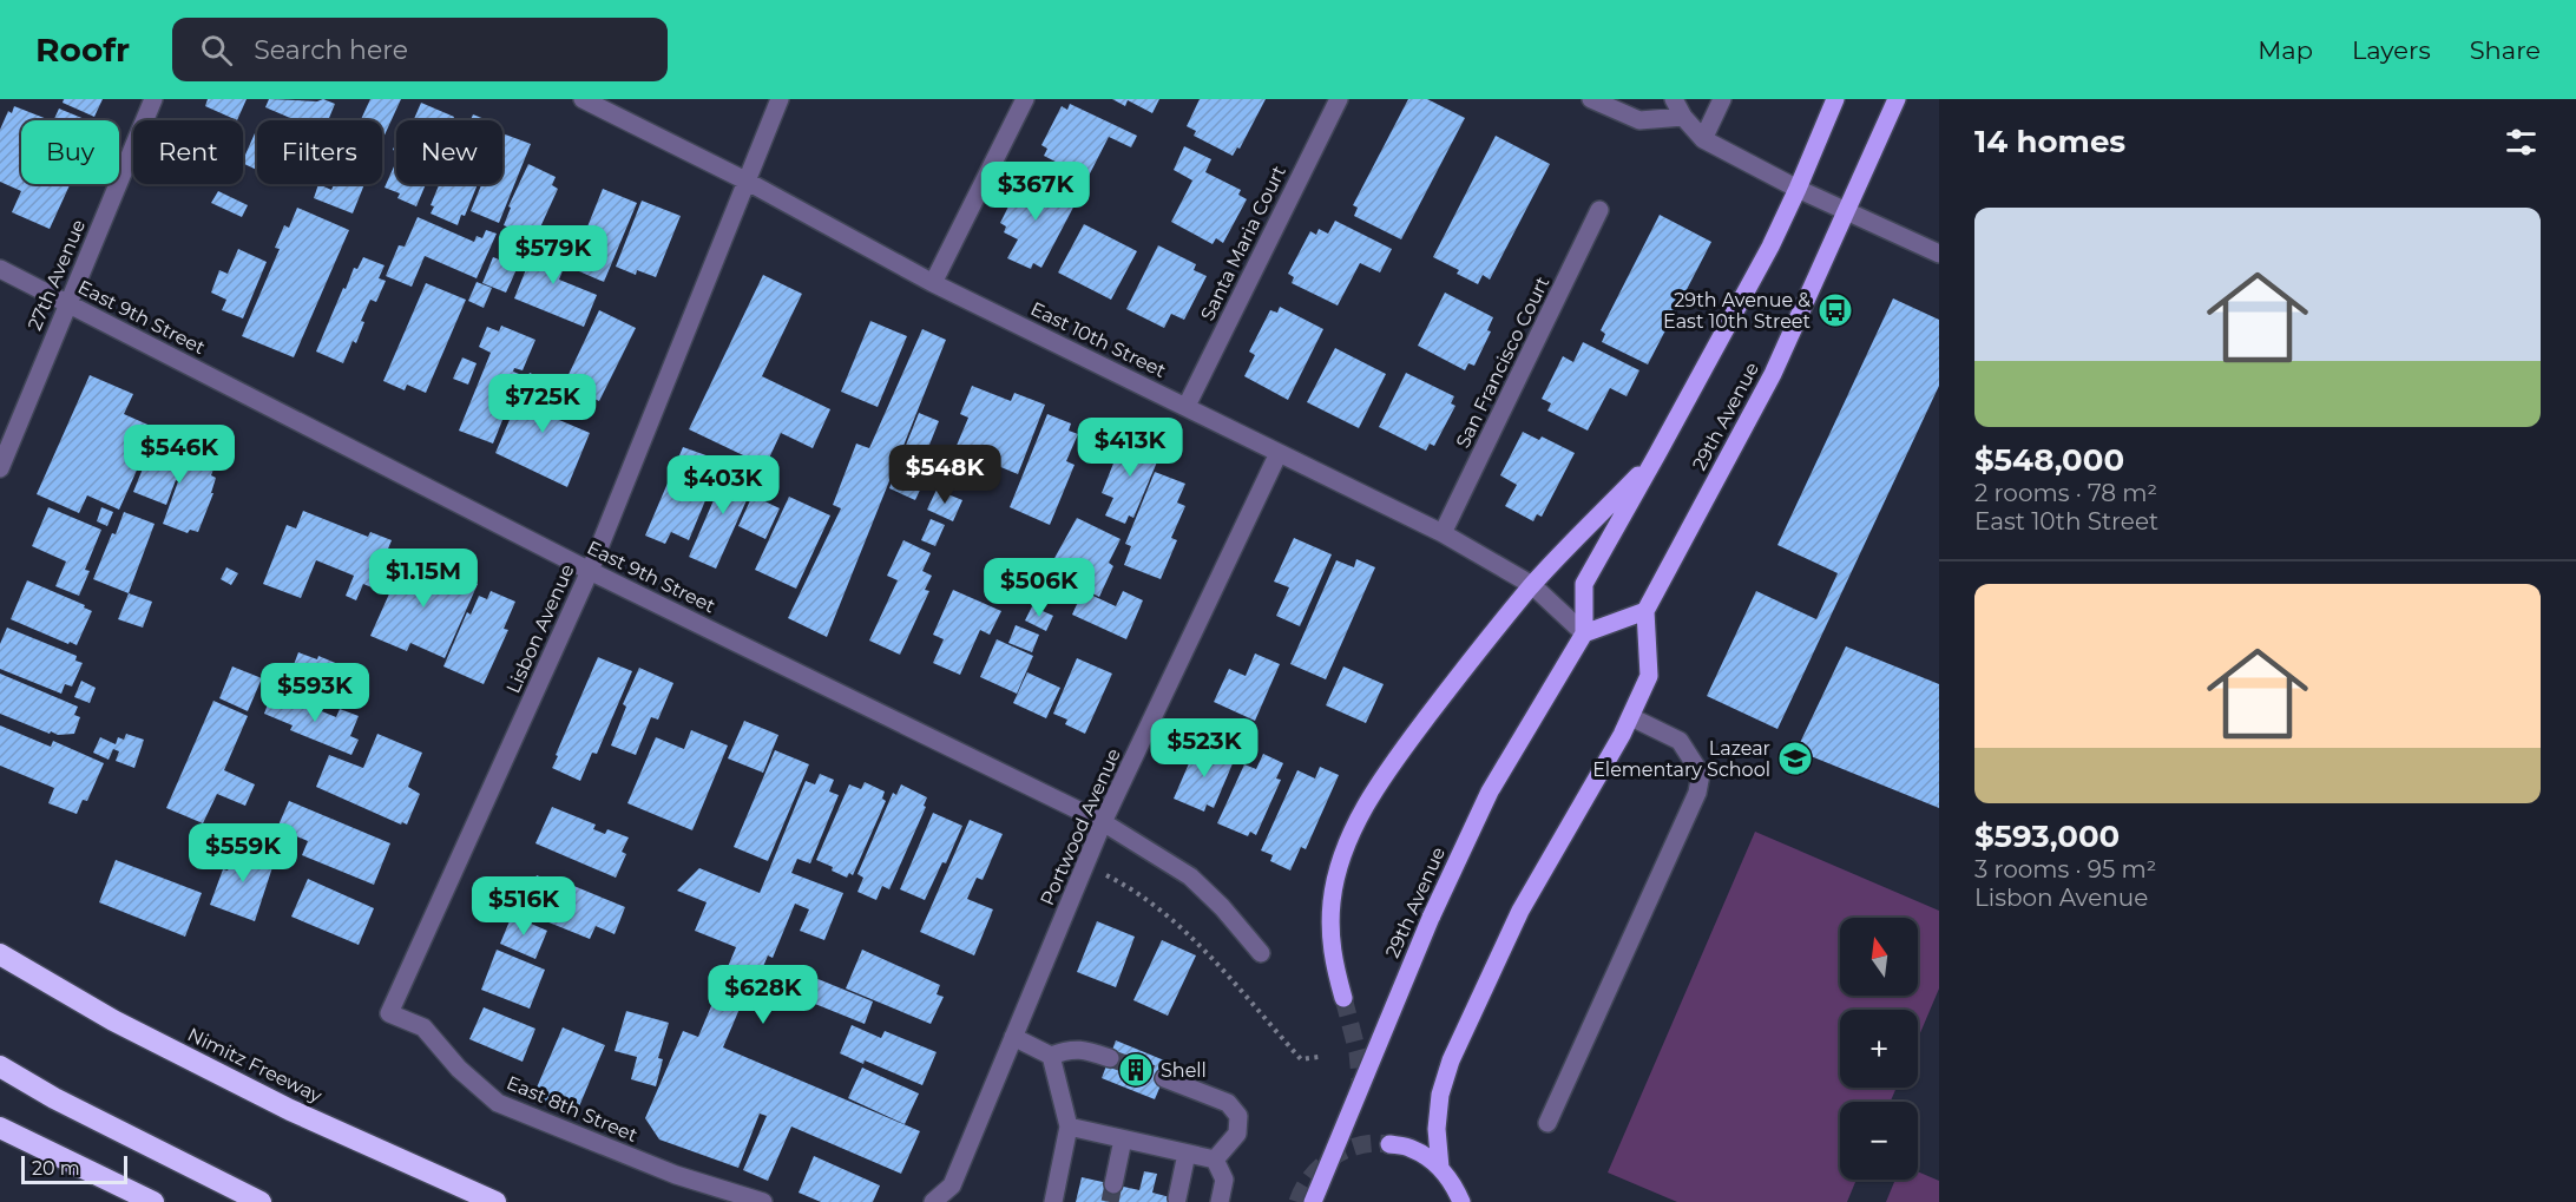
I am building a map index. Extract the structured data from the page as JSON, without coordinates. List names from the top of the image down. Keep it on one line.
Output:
{"streets":{"highway":["Nimitz Freeway"],"main road":["29th Avenue"],"street":["Santa Maria Court","27th Avenue","East 9th Street","East 10th Street","San Francisco Court","Lisbon Avenue","Portwood Avenue","East 8th Street"]},"crossings":[["Santa Maria Court","East 10th Street"],["27th Avenue","East 9th Street"],["East 9th Street","Lisbon Avenue"],["East 9th Street","Portwood Avenue"],["East 10th Street","San Francisco Court"],["East 10th Street","29th Avenue"],["East 10th Street","Lisbon Avenue"],["East 10th Street","Portwood Avenue"],["Lisbon Avenue","East 8th Street"]],"places":{"bus stop":["29th Avenue & East 10th Street"],"school or university":["Lazear Elementary School"],"building":["Shell"]},"scale_bar":"20 m","north":"top","page":{"header":"Roofr","search":"Search here","nav":["Map","Layers","Share"],"heading":"14 homes","chip":["Buy","Rent","Filters","New"],"price":["$367K","$579K","$725K","$413K","$546K","$548K","$403K","$1.15M","$506K","$593K","$523K","$559K","$516K","$628K"],"list":[{"name":"$548,000","note":"2 rooms · 78 m² · East 10th Street"},{"name":"$593,000","note":"3 rooms · 95 m² · Lisbon Avenue"}],"map_buttons":["+","−"],"scale":"20 m"}}
